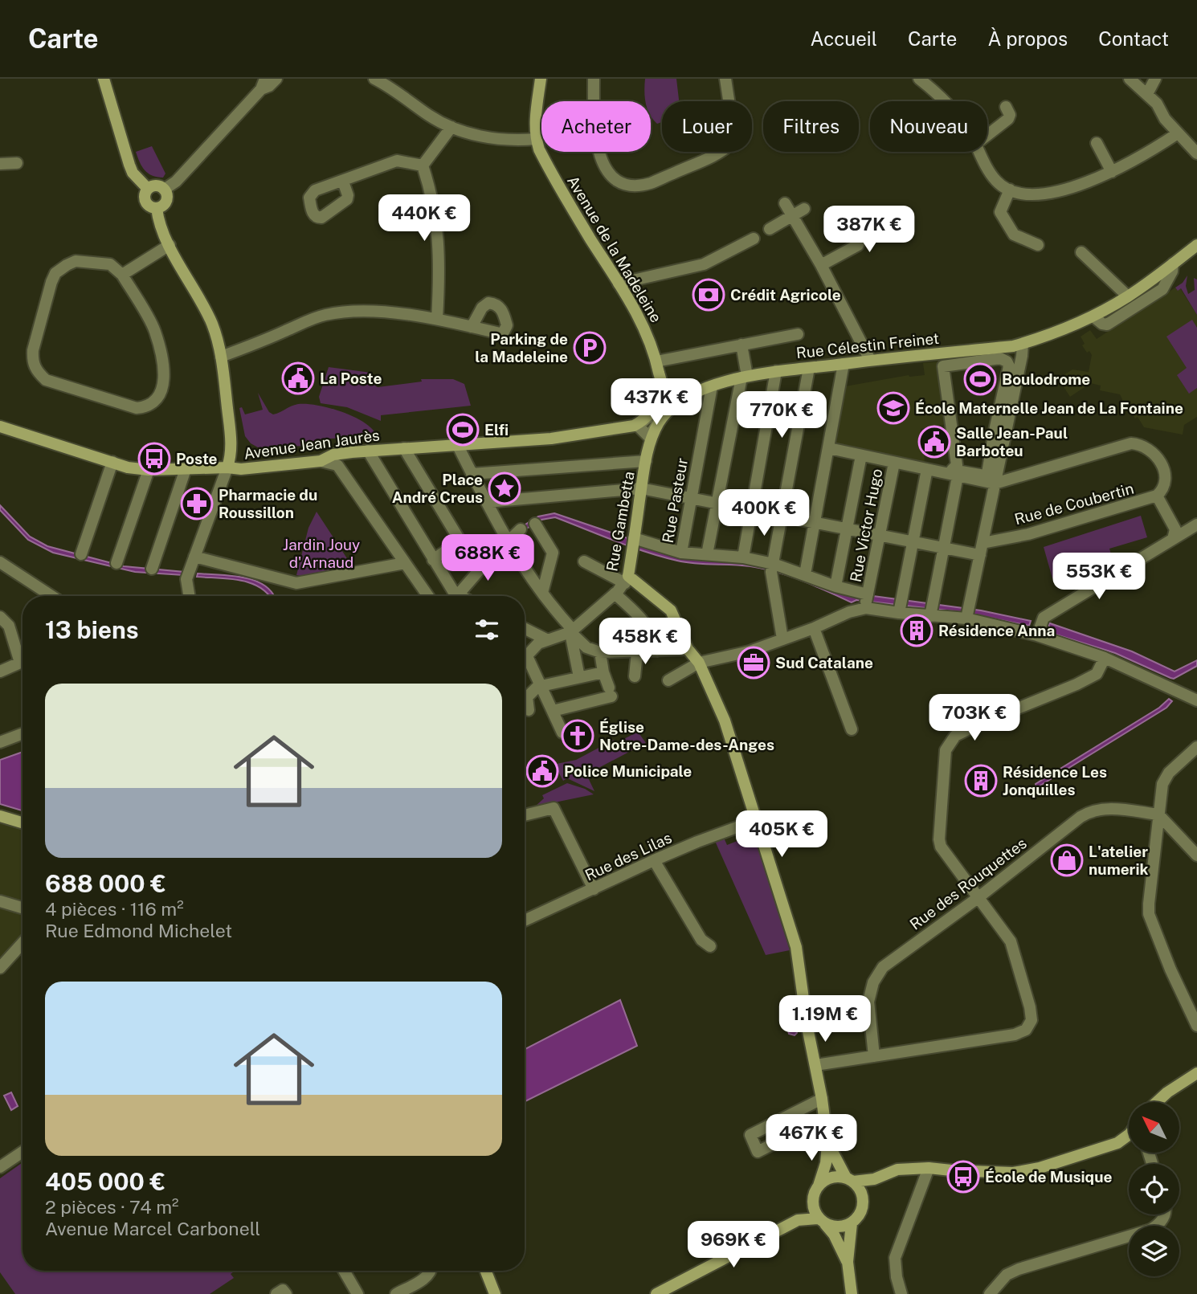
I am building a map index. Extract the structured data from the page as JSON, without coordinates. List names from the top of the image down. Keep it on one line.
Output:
{"streets":{"street":["Avenue de la Madeleine","Rue Célestin Freinet","Avenue Jean Jaurès","Rue Pasteur","Rue de Coubertin","Rue Gambetta","Rue Victor Hugo","Rue des Lilas","Rue des Rouquettes"]},"crossings":[["Rue Célestin Freinet","Rue Pasteur"],["Rue Célestin Freinet","Rue Gambetta"]],"parks":["Jardin Jouy d'Arnaud"],"places":{"bank":["Crédit Agricole"],"parking":["Parking de la Madeleine"],"public building":["La Poste","Salle Jean-Paul Barboteu","Police Municipale"],"sports":["Boulodrome","Elfi"],"school or university":["École Maternelle Jean de La Fontaine"],"bus stop":["Poste","École de Musique"],"place":["Place André Creus"],"pharmacy":["Pharmacie du Roussillon"],"building":["Résidence Anna","Résidence Les Jonquilles"],"office":["Sud Catalane"],"church":["Église Notre-Dame-des-Anges"],"shop":["L'atelier numerik"]},"north":"top left","page":{"header":"Carte","nav":["Accueil","Carte","À propos","Contact"],"chip":["Acheter","Louer","Filtres","Nouveau"],"price":["440K €","387K €","437K €","770K €","400K €","688K €","553K €","458K €","703K €","405K €","1.19M €","467K €","969K €"],"heading":"13 biens","list":[{"name":"688 000 €","note":"4 pièces · 116 m² · Rue Edmond Michelet"},{"name":"405 000 €","note":"2 pièces · 74 m² · Avenue Marcel Carbonell"}]}}
